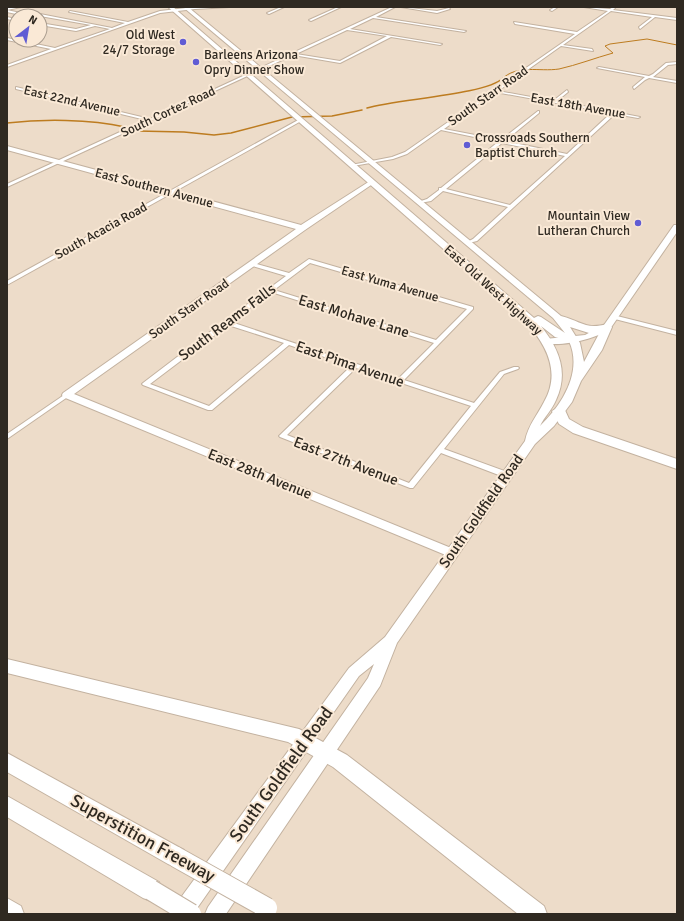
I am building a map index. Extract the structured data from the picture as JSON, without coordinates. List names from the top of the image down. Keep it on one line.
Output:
{"streets":{"highway":["Superstition Freeway"],"main road":["East Old West Highway","South Goldfield Road"],"street":["South Starr Road","East 22nd Avenue","East 18th Avenue","South Cortez Road","East Southern Avenue","South Acacia Road","East Yuma Avenue","East Mohave Lane","South Reams Falls","East Pima Avenue","East 27th Avenue","East 28th Avenue"]},"crossings":[["South Starr Road","East 18th Avenue"],["South Starr Road","East Southern Avenue"],["South Starr Road","East Old West Highway"],["South Starr Road","East 28th Avenue"],["East 22nd Avenue","South Cortez Road"],["South Cortez Road","East Southern Avenue"],["South Cortez Road","East Old West Highway"],["East Southern Avenue","South Acacia Road"],["South Acacia Road","East Old West Highway"],["East Yuma Avenue","East Mohave Lane"],["East Yuma Avenue","South Reams Falls"],["East Old West Highway","South Goldfield Road"],["East Mohave Lane","South Reams Falls"],["South Reams Falls","East Pima Avenue"],["East Pima Avenue","East 27th Avenue"],["East 28th Avenue","South Goldfield Road"]],"places":["Old West 24/7 Storage","Barleens Arizona Opry Dinner Show","Crossroads Southern Baptist Church","Mountain View Lutheran Church"],"north":"top right"}
